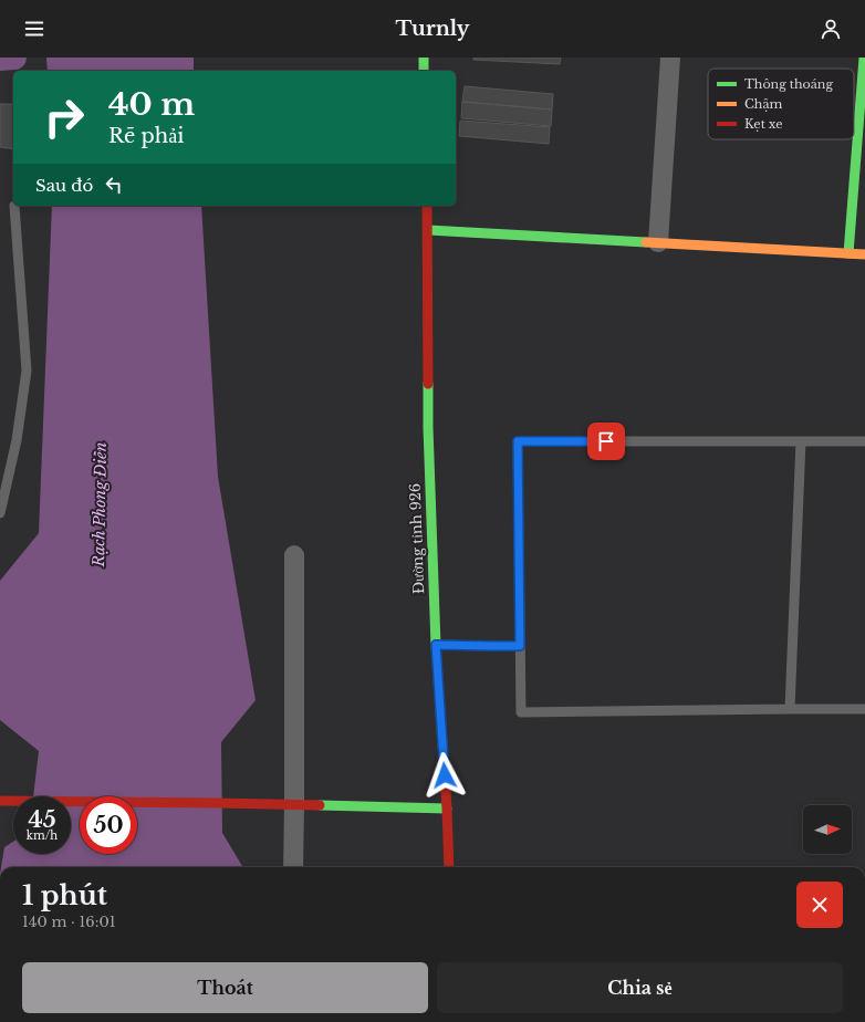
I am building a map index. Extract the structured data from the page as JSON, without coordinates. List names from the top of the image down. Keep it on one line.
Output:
{"streets":{"street":["Đường tỉnh 926"]},"water":["Rạch Phong Điền"],"legend":["Thông thoáng","Chậm","Kẹt xe"],"north":"right","page":{"header":"Turnly","turn":["40 m","Rẽ phải"],"then":"Sau đó","speed":"45 km/h","limit":"50","heading":["1 phút","140 m · 16:01"],"buttons":["Thoát","Chia sẻ"]}}
